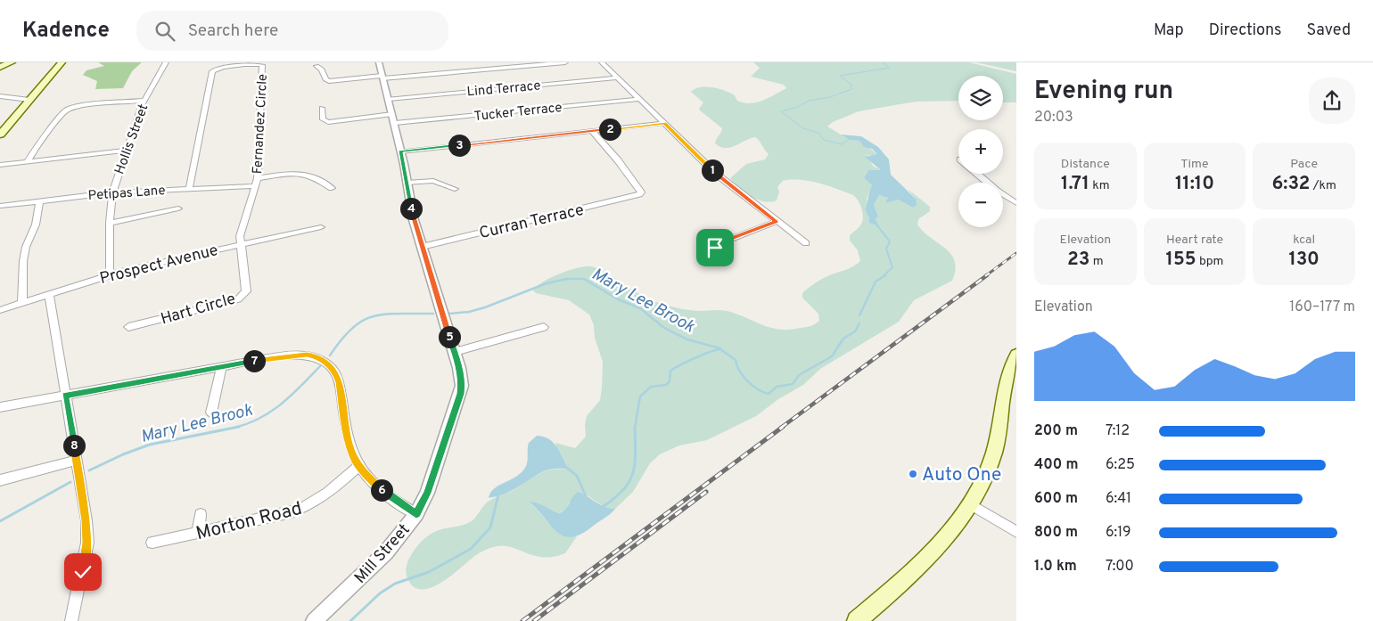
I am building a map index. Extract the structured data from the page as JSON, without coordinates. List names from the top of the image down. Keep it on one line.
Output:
{"streets":{"street":["Lind Terrace","Tucker Terrace","Fernandez Circle","Hollis Street","Petipas Lane","Curran Terrace","Prospect Avenue","Hart Circle","Morton Road","Mill Street"]},"crossings":[["Lind Terrace","Mill Street"],["Tucker Terrace","Mill Street"],["Fernandez Circle","Petipas Lane"],["Fernandez Circle","Prospect Avenue"],["Fernandez Circle","Hart Circle"],["Hollis Street","Petipas Lane"],["Hollis Street","Prospect Avenue"],["Curran Terrace","Mill Street"],["Prospect Avenue","Hart Circle"]],"water":["Mary Lee Brook"],"places":["Auto One"],"page":{"header":"Kadence","search":"Search here","nav":["Map","Directions","Saved"],"heading":["Evening run","20:03"],"map_buttons":["+","−"],"pins":["2","3","1","4","5","7","8","6"],"stats":[["Distance","1.71 km"],["Time","11:10"],["Pace","6:32 /km"],["Elevation","23 m"],["Heart rate","155 bpm"],["kcal","130"]],"chart":["Elevation","160–177 m"],"list":[{"name":"200 m","note":"7:12"},{"name":"400 m","note":"6:25"},{"name":"600 m","note":"6:41"},{"name":"800 m","note":"6:19"},{"name":"1.0 km","note":"7:00"}]}}
